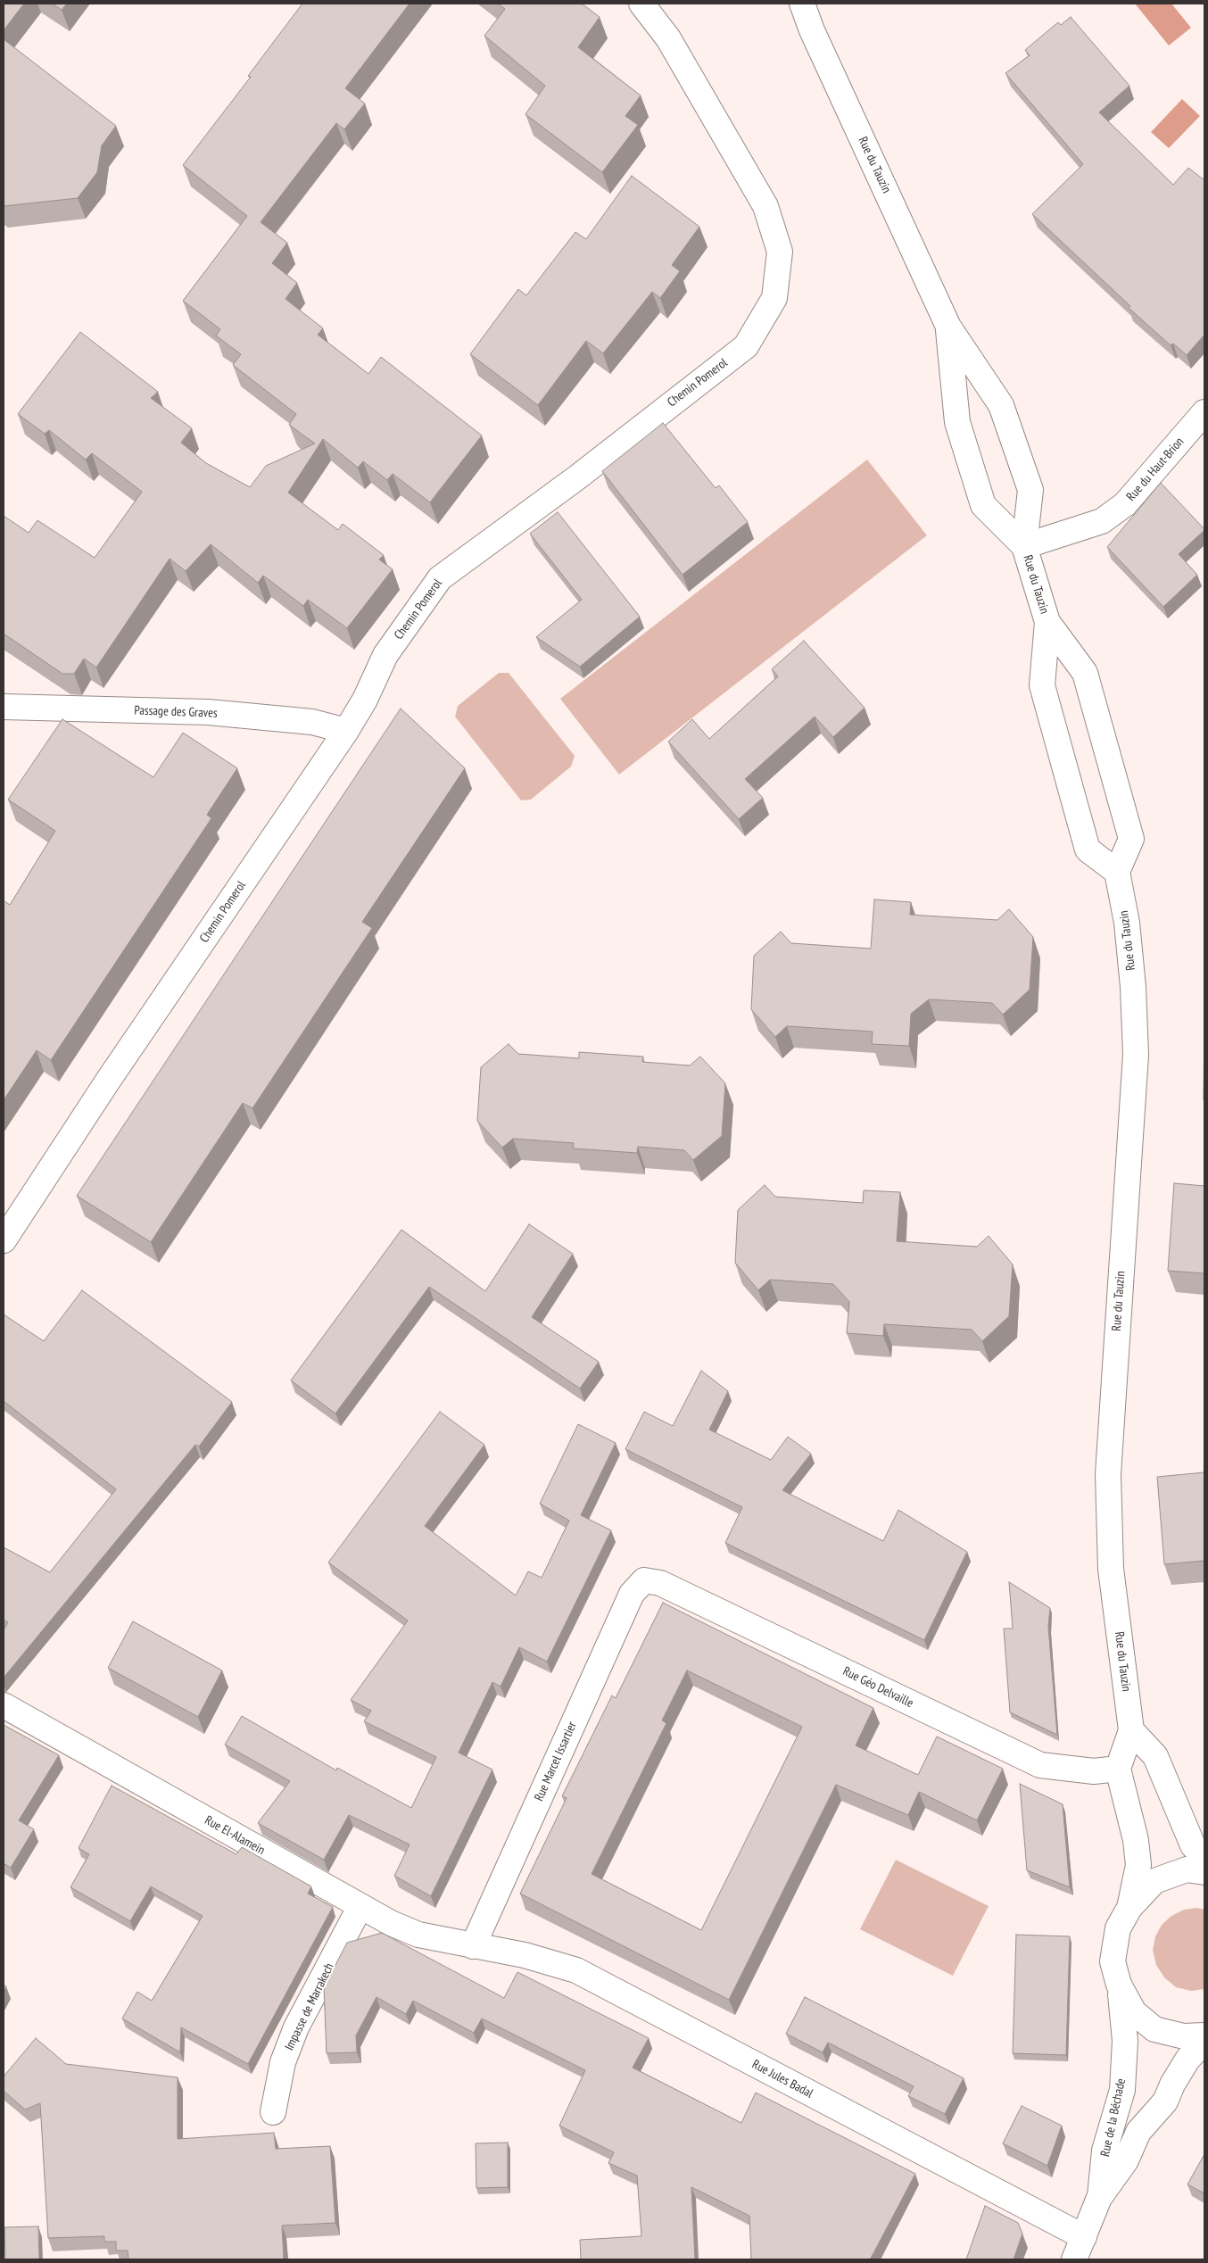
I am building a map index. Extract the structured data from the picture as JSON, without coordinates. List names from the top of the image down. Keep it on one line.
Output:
{"streets":{"street":["Rue du Tauzin","Chemin Pomerol","Rue du Haut-Brion","Passage des Graves","Rue Géo Delvaille","Rue Marcel Issartier","Rue El-Alamein","Impasse de Marrakech","Rue Jules Badal","Rue de la Béchade"]},"crossings":[["Rue du Tauzin","Rue du Haut-Brion"],["Rue du Tauzin","Rue Géo Delvaille"],["Chemin Pomerol","Passage des Graves"],["Rue Géo Delvaille","Rue Marcel Issartier"],["Rue Marcel Issartier","Rue El-Alamein"],["Rue Marcel Issartier","Rue Jules Badal"],["Rue El-Alamein","Impasse de Marrakech"],["Rue El-Alamein","Rue Jules Badal"],["Rue Jules Badal","Rue de la Béchade"]]}
